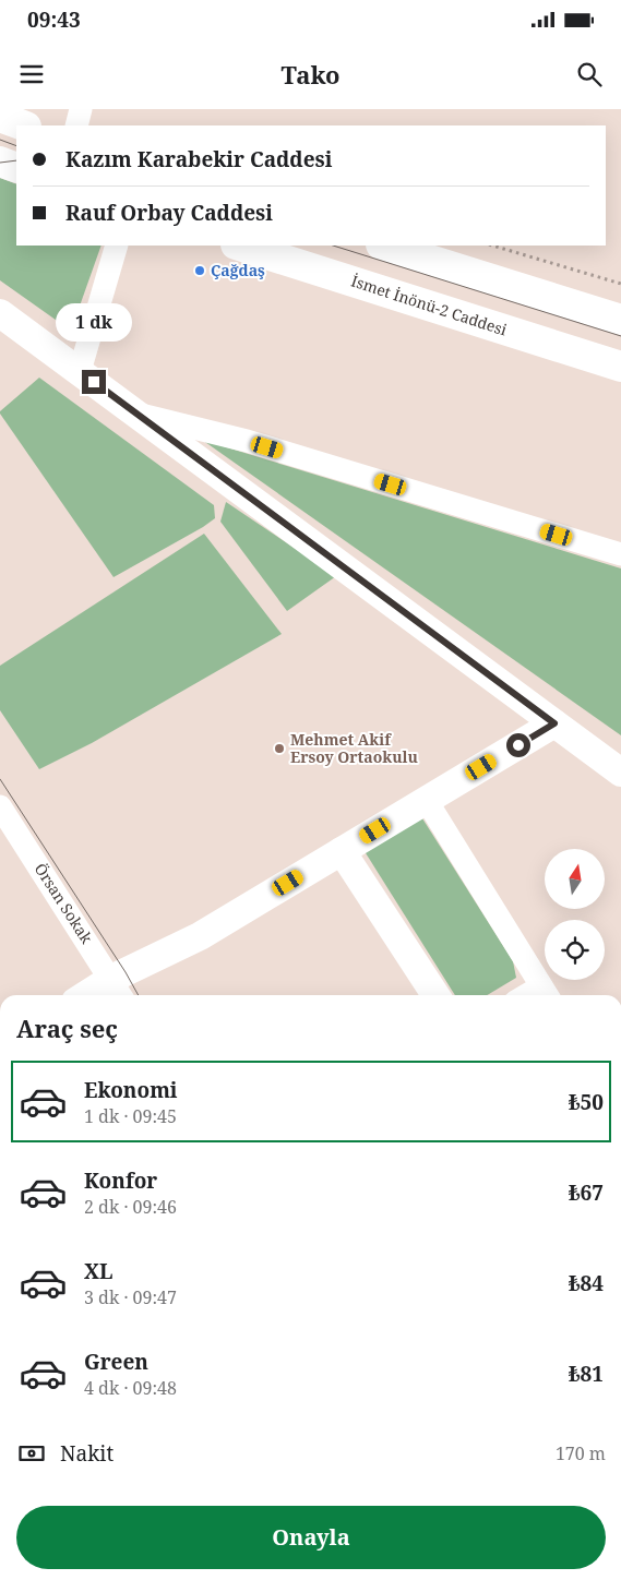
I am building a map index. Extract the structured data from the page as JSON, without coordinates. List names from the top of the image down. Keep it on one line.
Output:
{"streets":{"main road":["İsmet İnönü-2 Caddesi"],"street":["Örsan Sokak"]},"places":["Çağdaş","Mehmet Akif Ersoy Ortaokulu"],"north":"top","page":{"status":"09:43","header":"Tako","banner":["Kazım Karabekir Caddesi","Rauf Orbay Caddesi"],"bubble":"1 dk","heading":"Araç seç","list":[{"name":"Ekonomi","note":"1 dk · 09:45","value":"₺50"},{"name":"Konfor","note":"2 dk · 09:46","value":"₺67"},{"name":"XL","note":"3 dk · 09:47","value":"₺84"},{"name":"Green","note":"4 dk · 09:48","value":"₺81"}],"pay":["Nakit","170 m"],"buttons":"Onayla"}}
